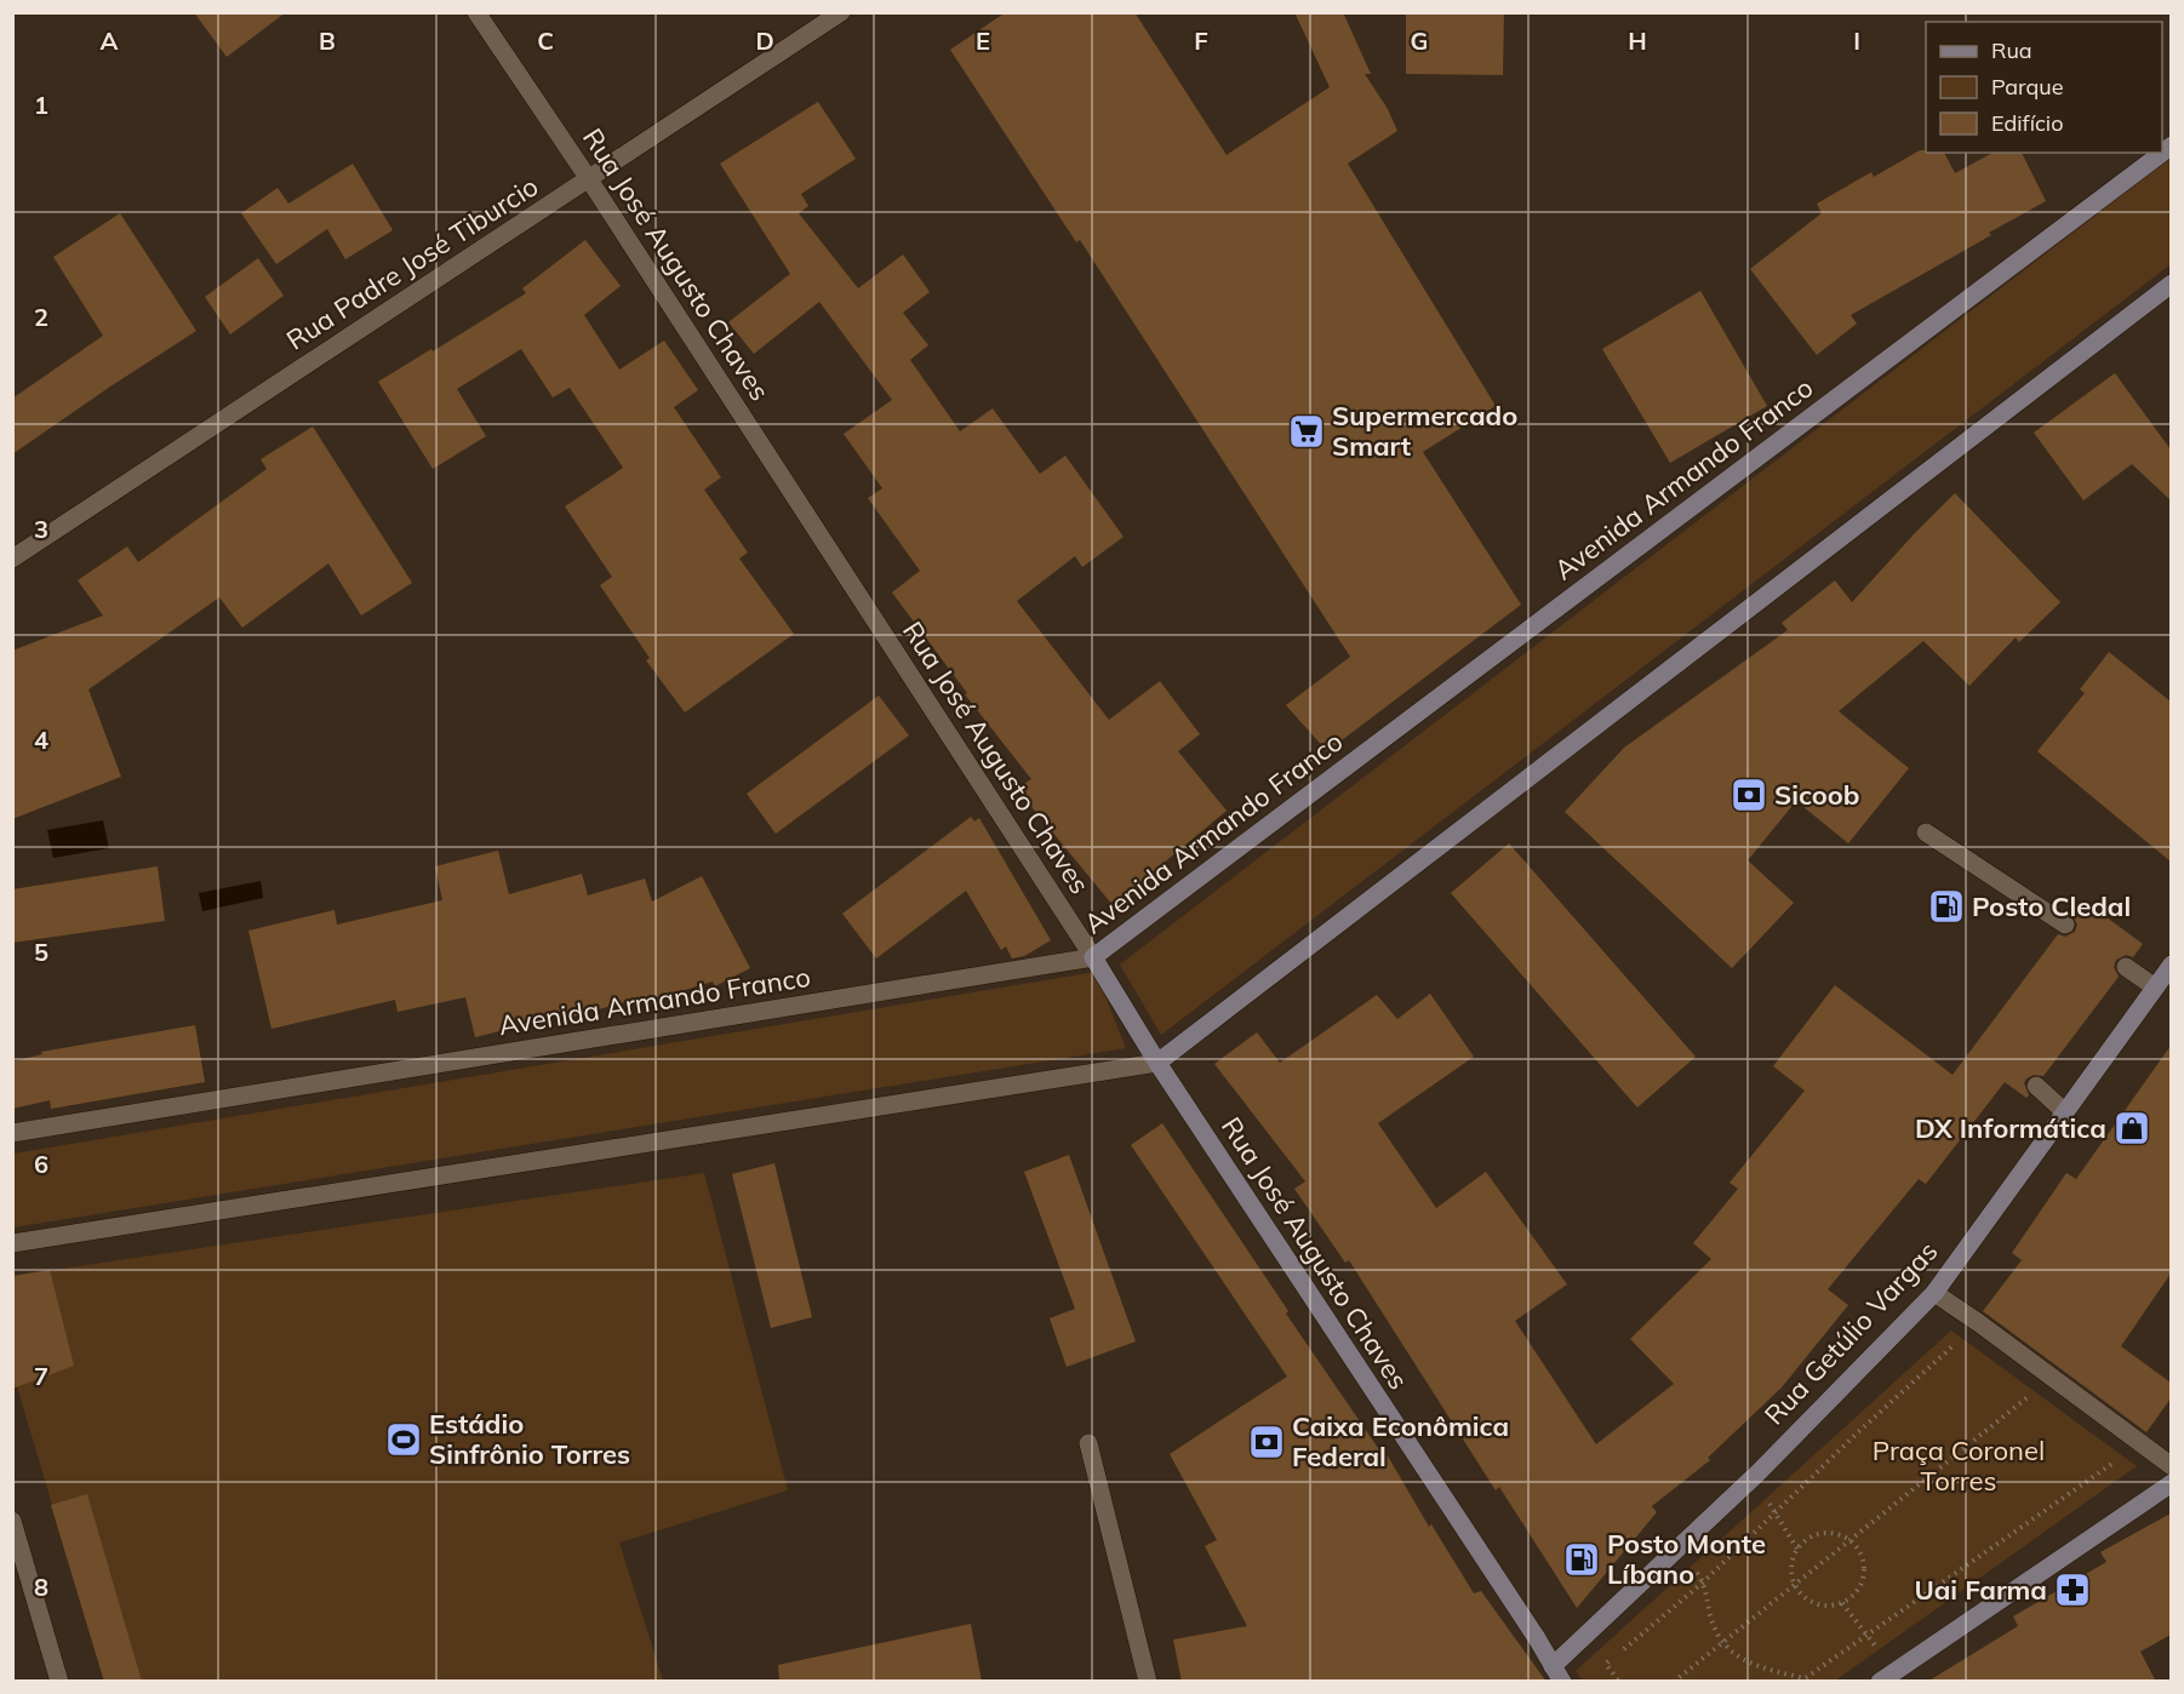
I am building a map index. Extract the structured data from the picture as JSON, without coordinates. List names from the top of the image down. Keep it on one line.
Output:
{"streets":{"street":["Rua Padre José Tiburcio","Rua José Augusto Chaves","Avenida Armando Franco","Rua Getúlio Vargas"]},"crossings":[["Rua Padre José Tiburcio","Rua José Augusto Chaves"],["Rua José Augusto Chaves","Avenida Armando Franco"],["Rua José Augusto Chaves","Rua Getúlio Vargas"]],"parks":["Praça Coronel Torres"],"places":{"supermarket":["Supermercado Smart"],"bank":["Sicoob","Caixa Econômica Federal"],"fuel station":["Posto Cledal","Posto Monte Líbano"],"shop":["DX Informática"],"sports":["Estádio Sinfrônio Torres"],"pharmacy":["Uai Farma"]},"legend":["Rua","Parque","Edifício"],"grid":{"columns":["A","B","C","D","E","F","G","H","I"],"rows":["1","2","3","4","5","6","7","8"]}}
